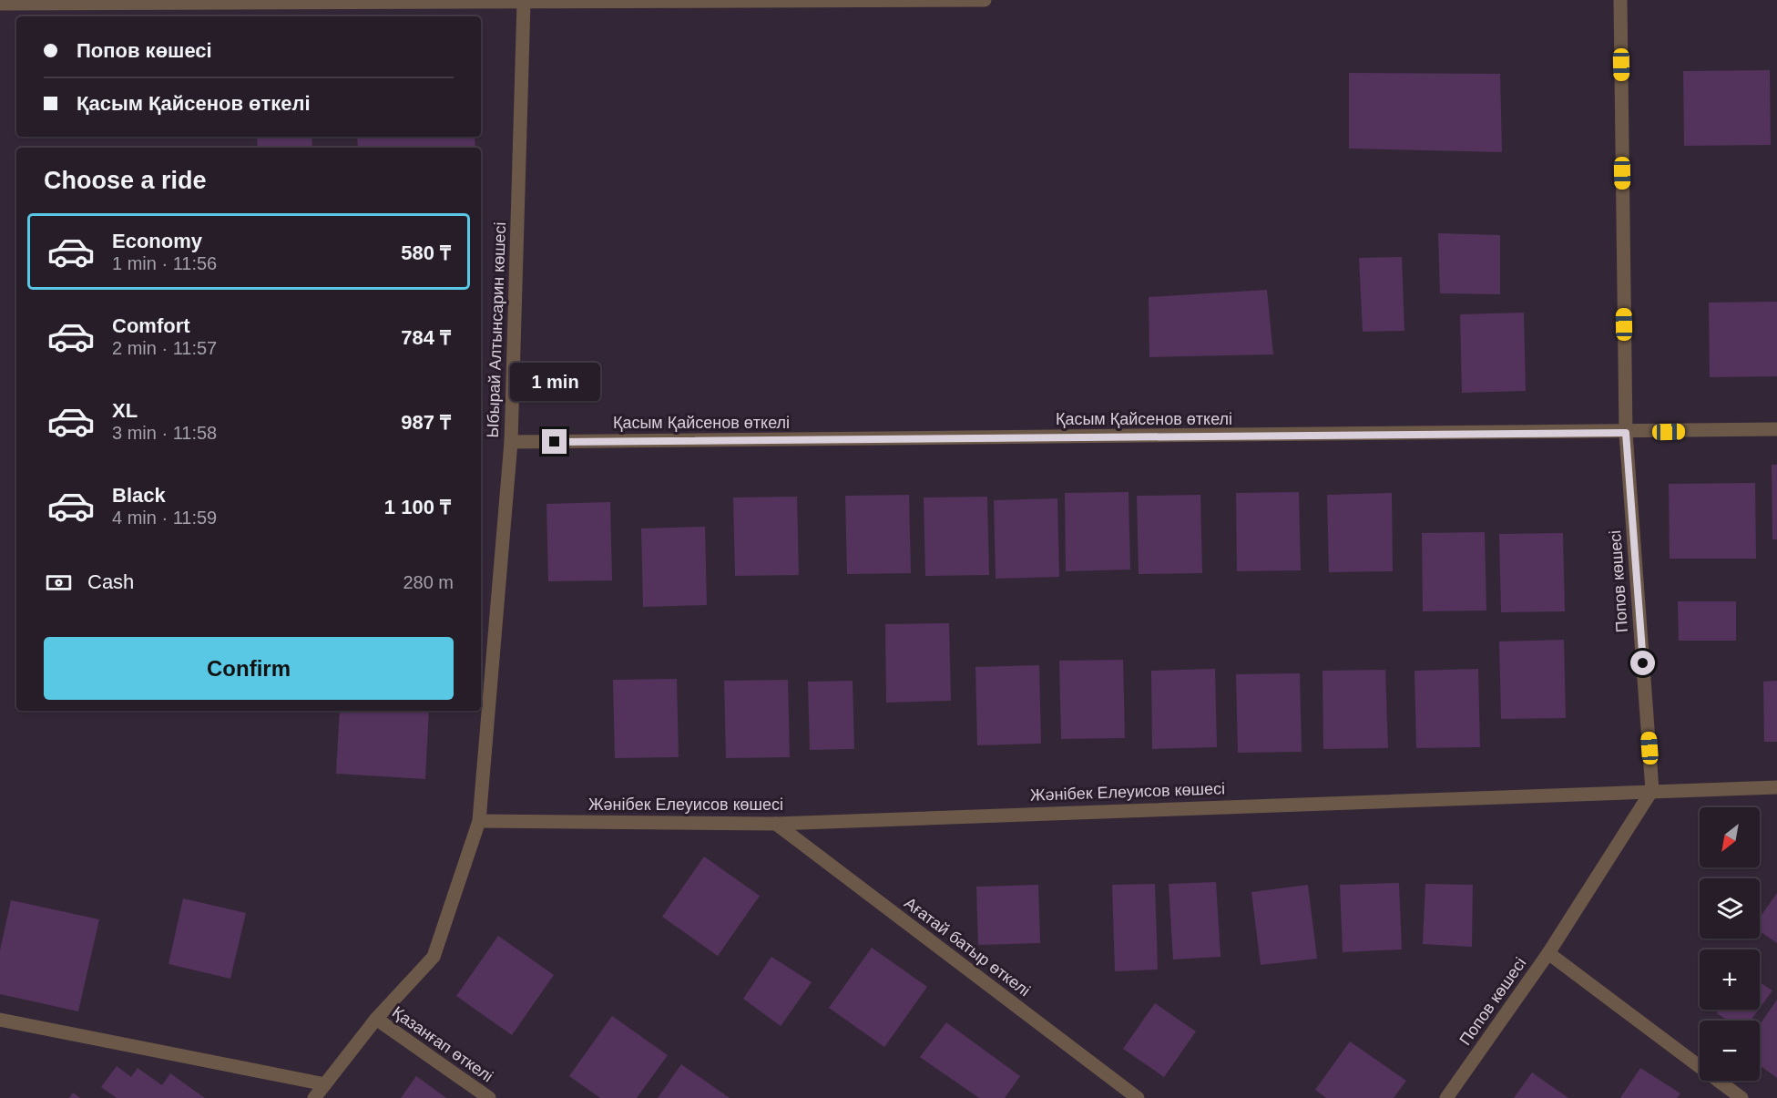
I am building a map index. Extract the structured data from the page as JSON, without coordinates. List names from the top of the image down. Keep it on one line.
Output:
{"streets":{"street":["Ыбырай Алтынсарин көшесі","Қасым Қайсенов өткелі","Попов көшесі","Жәнібек Елеуисов көшесі","Ағатай батыр өткелі","Қазанғап өткелі"]},"crossings":[["Ыбырай Алтынсарин көшесі","Қасым Қайсенов өткелі"],["Ыбырай Алтынсарин көшесі","Жәнібек Елеуисов көшесі"],["Ыбырай Алтынсарин көшесі","Қазанғап өткелі"],["Қасым Қайсенов өткелі","Попов көшесі"],["Попов көшесі","Жәнібек Елеуисов көшесі"],["Жәнібек Елеуисов көшесі","Ағатай батыр өткелі"]],"north":"bottom left","page":{"banner":["Попов көшесі","Қасым Қайсенов өткелі"],"heading":"Choose a ride","list":[{"name":"Economy","note":"1 min · 11:56","value":"580 ₸"},{"name":"Comfort","note":"2 min · 11:57","value":"784 ₸"},{"name":"XL","note":"3 min · 11:58","value":"987 ₸"},{"name":"Black","note":"4 min · 11:59","value":"1 100 ₸"}],"bubble":"1 min","pay":["Cash","280 m"],"buttons":"Confirm","map_buttons":["+","−"]}}
